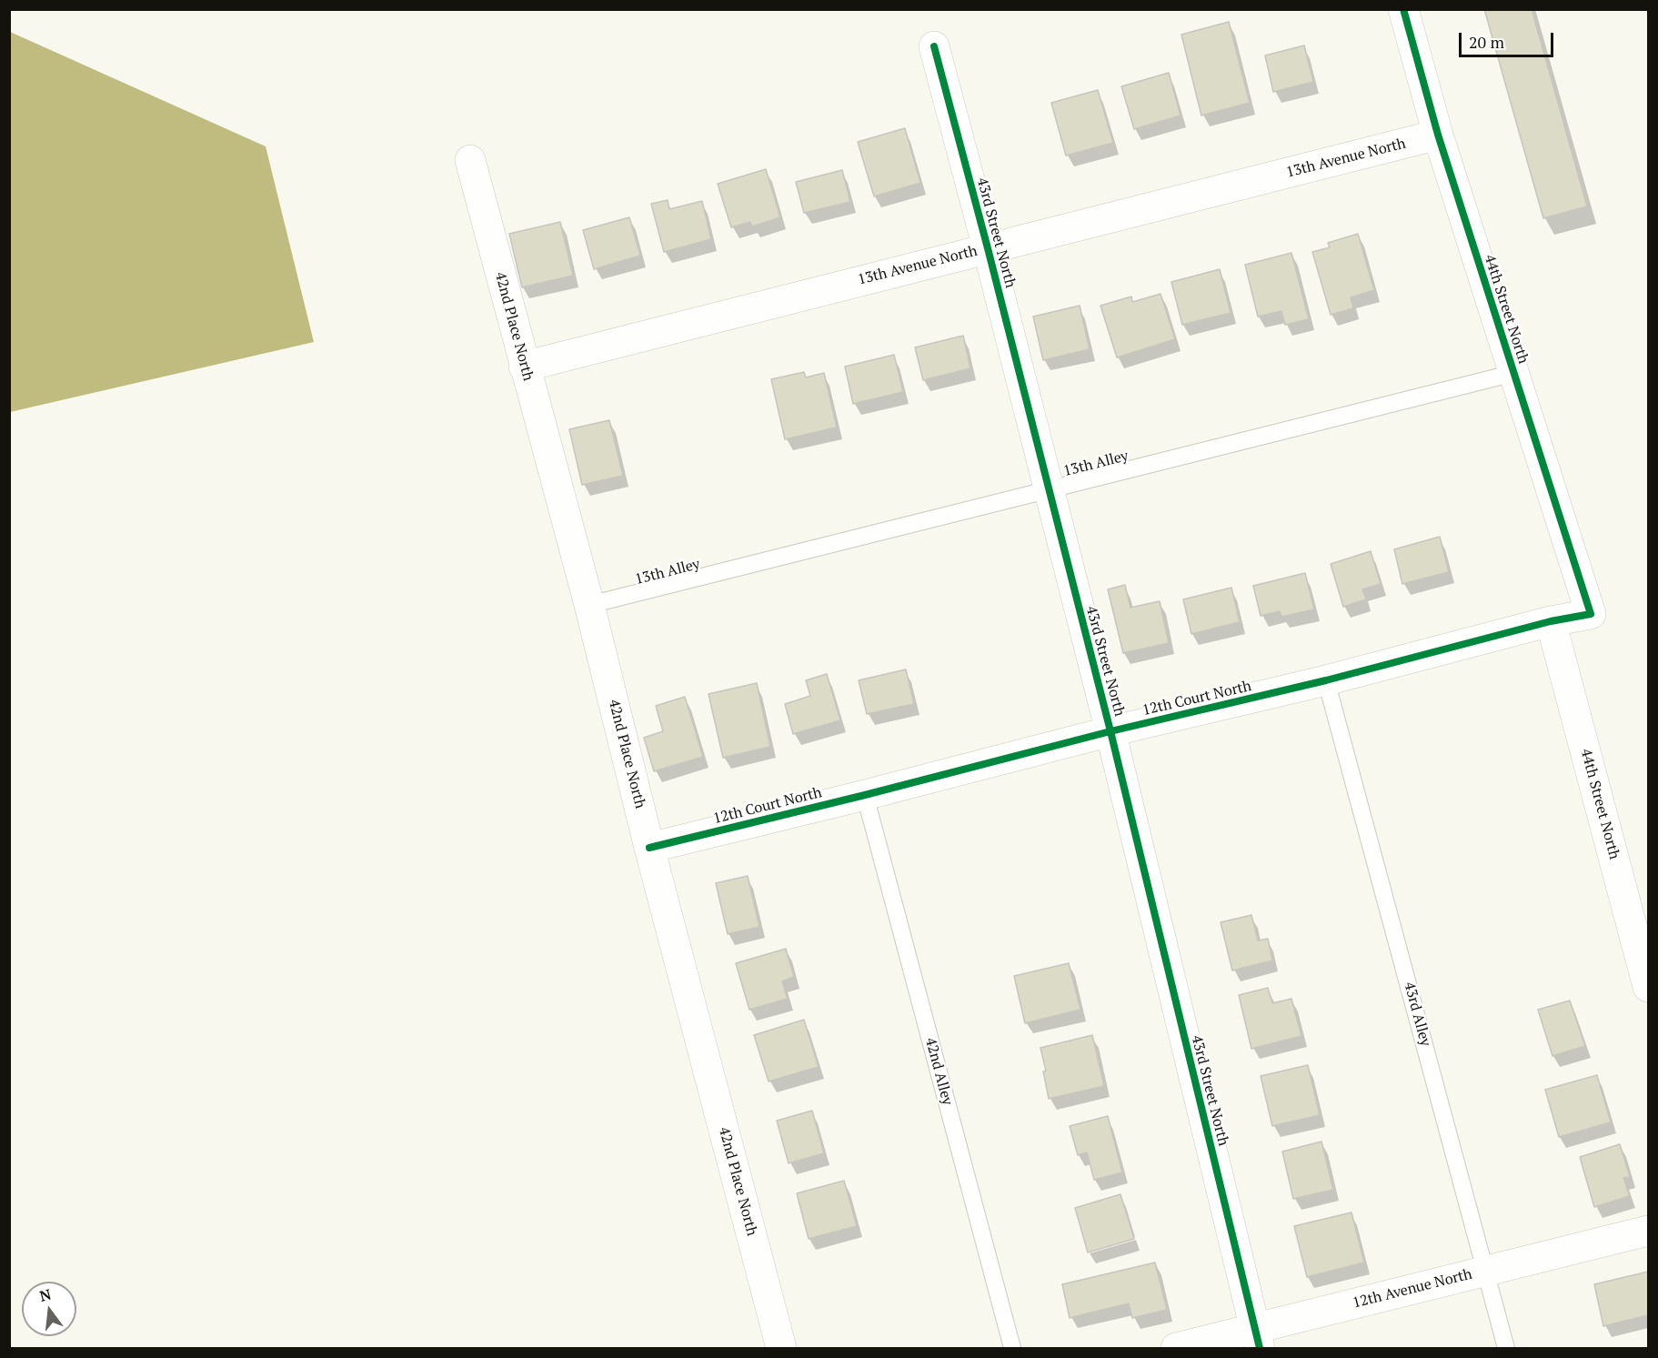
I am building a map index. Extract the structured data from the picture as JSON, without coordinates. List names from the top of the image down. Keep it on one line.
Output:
{"streets":{"street":["13th Avenue North","43rd Street North","44th Street North","42nd Place North","12th Court North","12th Avenue North"],"lane":["13th Alley","43rd Alley","42nd Alley"]},"crossings":[["13th Avenue North","43rd Street North"],["13th Avenue North","44th Street North"],["13th Avenue North","42nd Place North"],["43rd Street North","13th Alley"],["43rd Street North","12th Court North"],["43rd Street North","12th Avenue North"],["44th Street North","13th Alley"],["44th Street North","12th Court North"],["42nd Place North","13th Alley"],["42nd Place North","12th Court North"],["12th Court North","43rd Alley"],["12th Court North","42nd Alley"],["43rd Alley","12th Avenue North"]],"scale_bar":"20 m","north":"top"}
